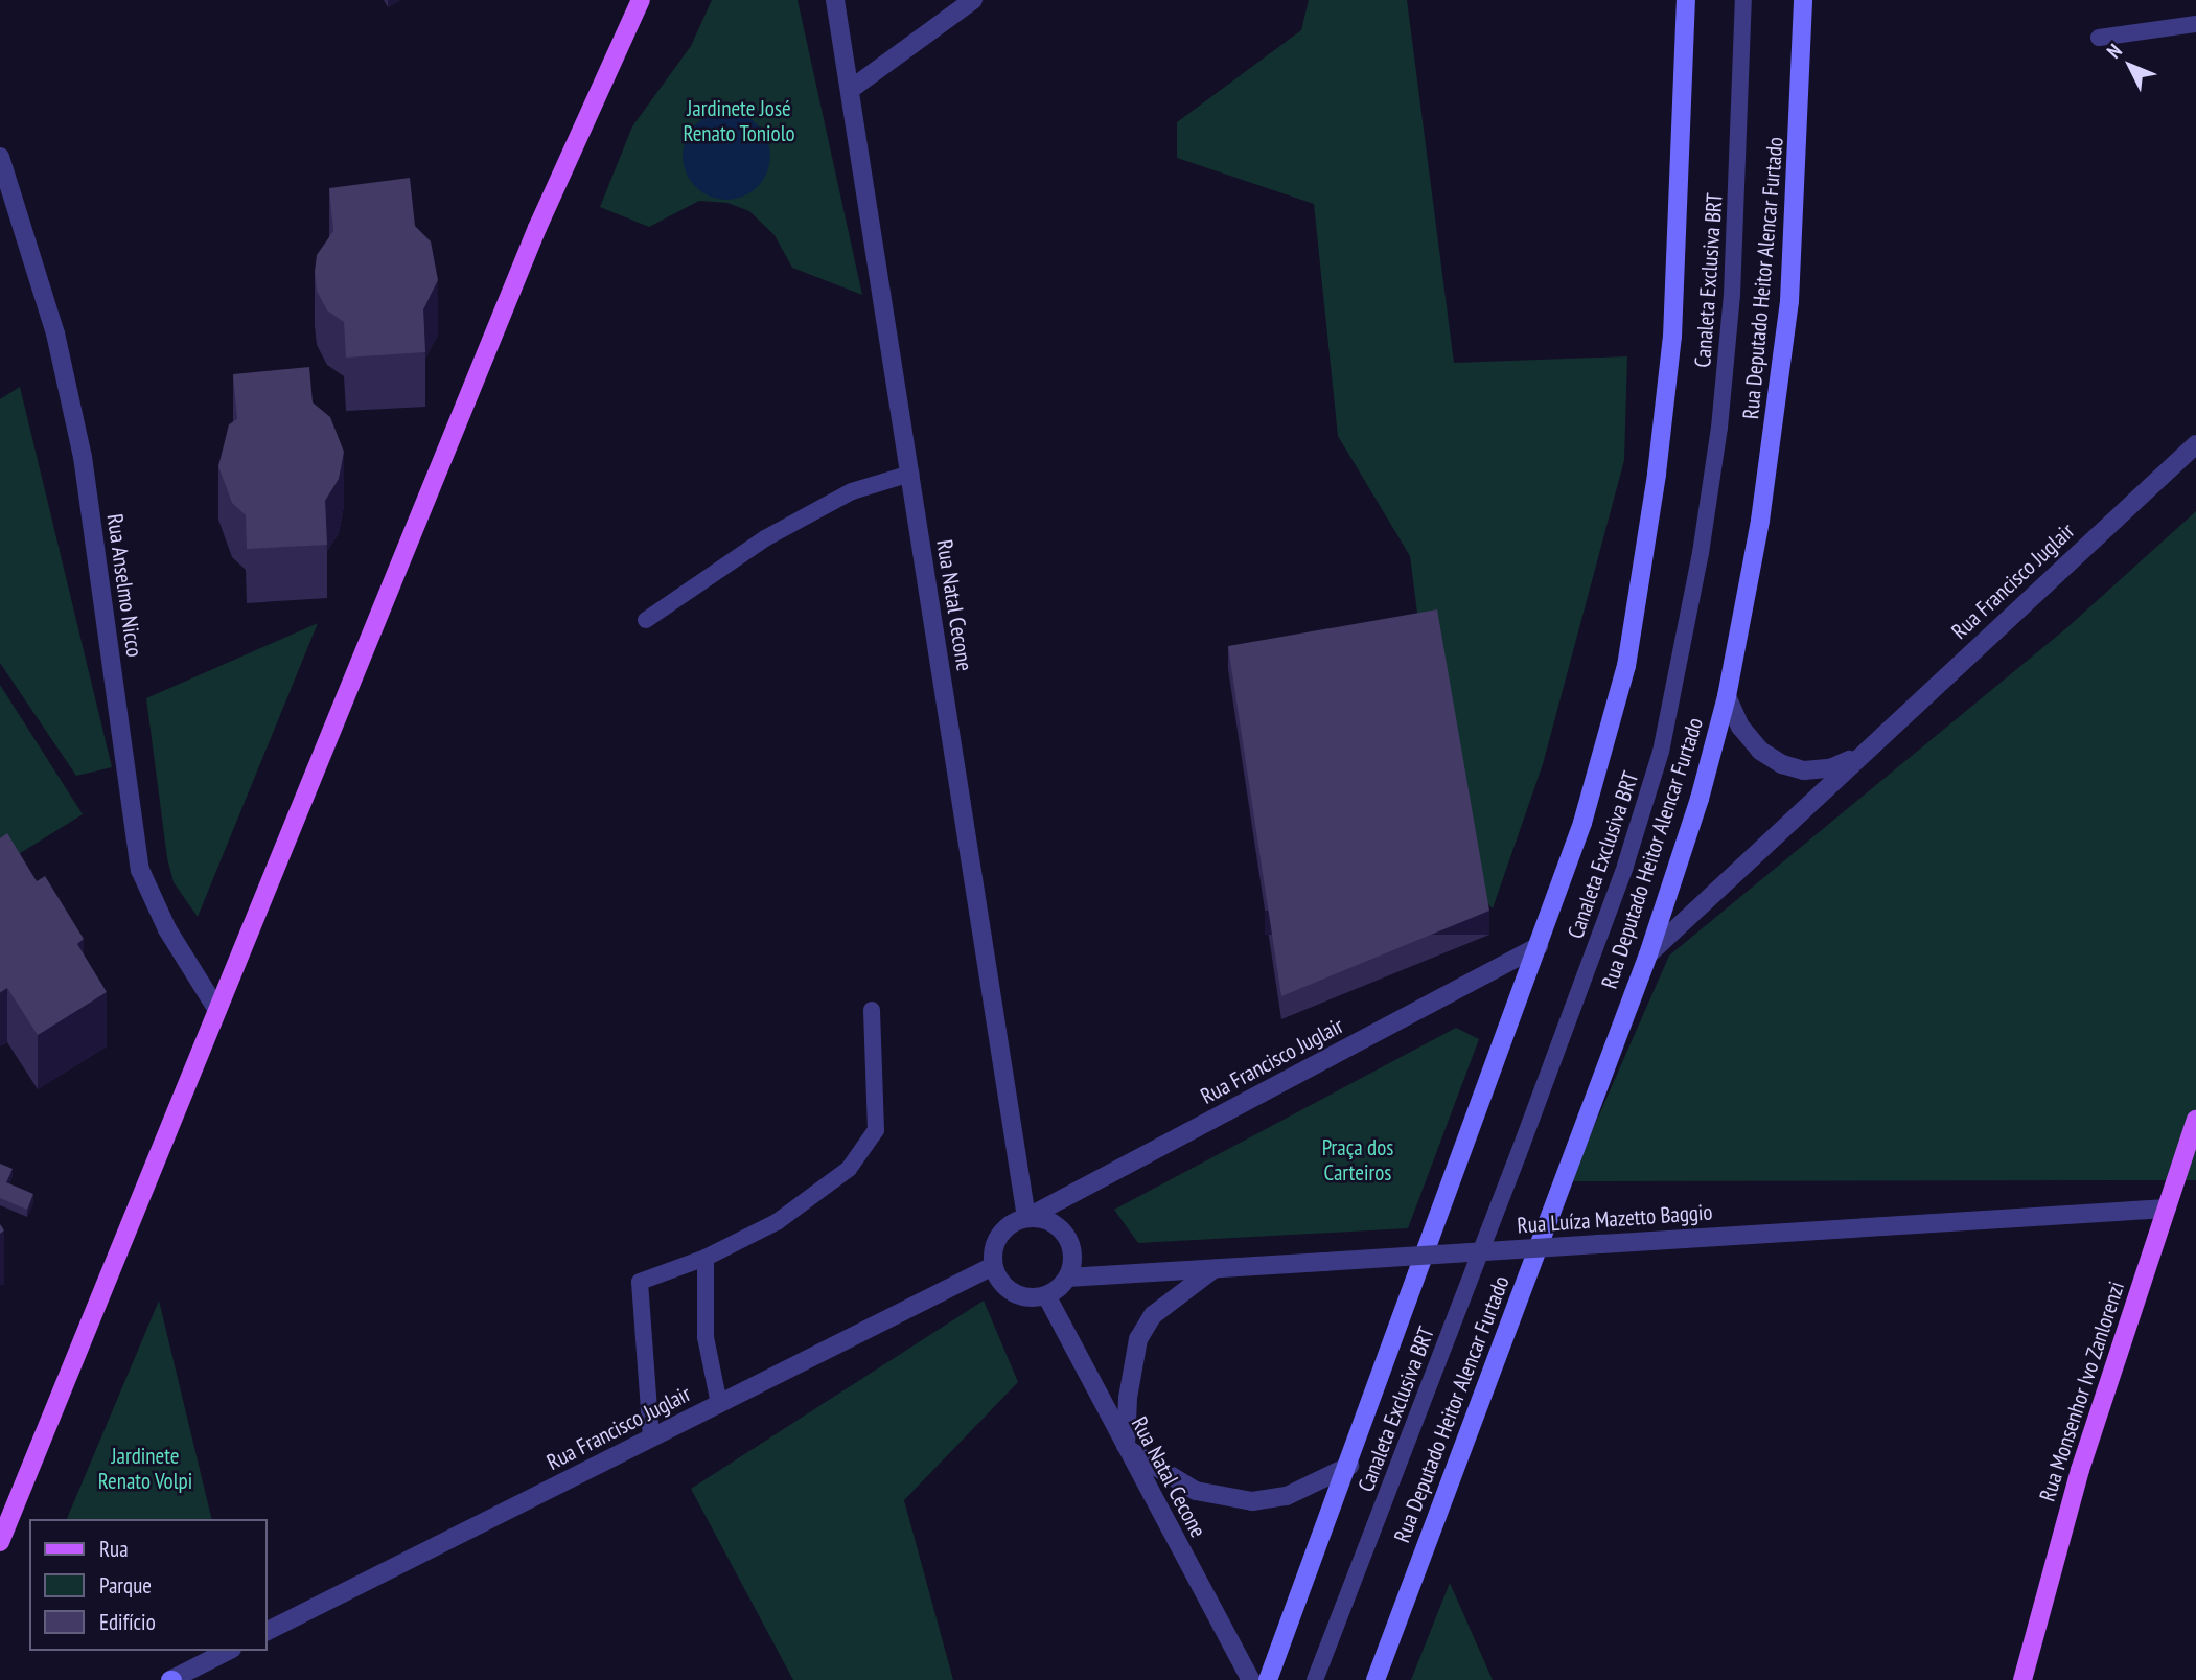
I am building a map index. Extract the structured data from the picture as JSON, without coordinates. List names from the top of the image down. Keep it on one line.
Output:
{"streets":{"main road":["Rua Monsenhor Ivo Zanlorenzi"],"street":["Rua Deputado Heitor Alencar Furtado","Rua Francisco Juglair","Rua Anselmo Nicco","Rua Natal Cecone","Rua Luíza Mazetto Baggio"],"lane":["Canaleta Exclusiva BRT"]},"crossings":[["Rua Deputado Heitor Alencar Furtado","Rua Francisco Juglair"],["Rua Francisco Juglair","Rua Natal Cecone"],["Rua Francisco Juglair","Rua Luíza Mazetto Baggio"],["Rua Natal Cecone","Rua Luíza Mazetto Baggio"],["Rua Luíza Mazetto Baggio","Rua Monsenhor Ivo Zanlorenzi"]],"parks":["Jardinete José Renato Toniolo","Praça dos Carteiros","Jardinete Renato Volpi"],"legend":["Rua","Parque","Edifício"],"north":"top left"}
